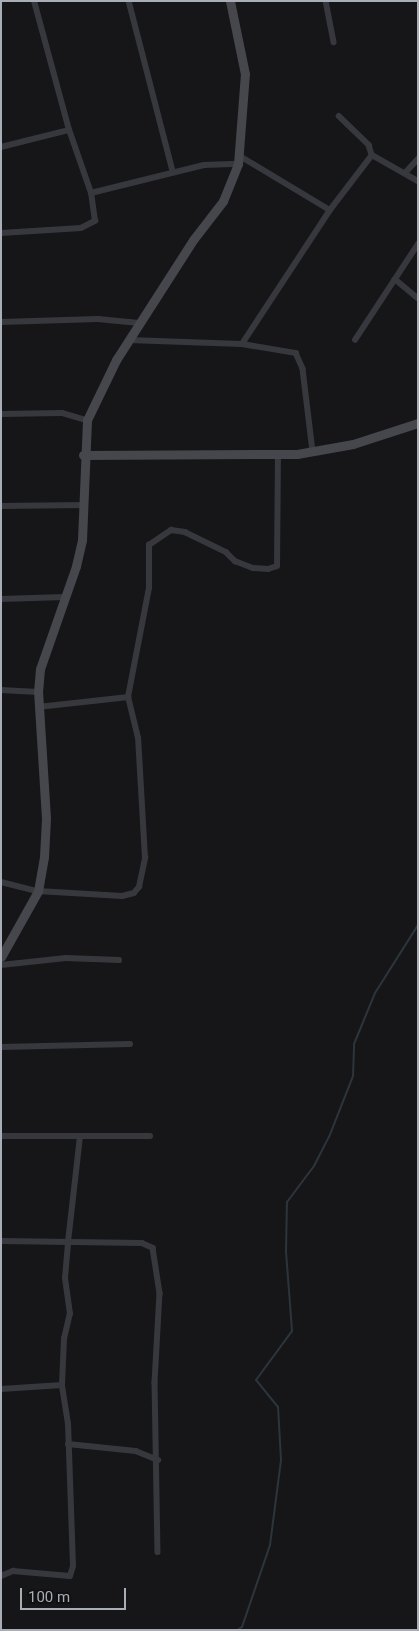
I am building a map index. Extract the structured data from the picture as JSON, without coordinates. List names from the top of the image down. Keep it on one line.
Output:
{"scale_bar":"100 m"}
